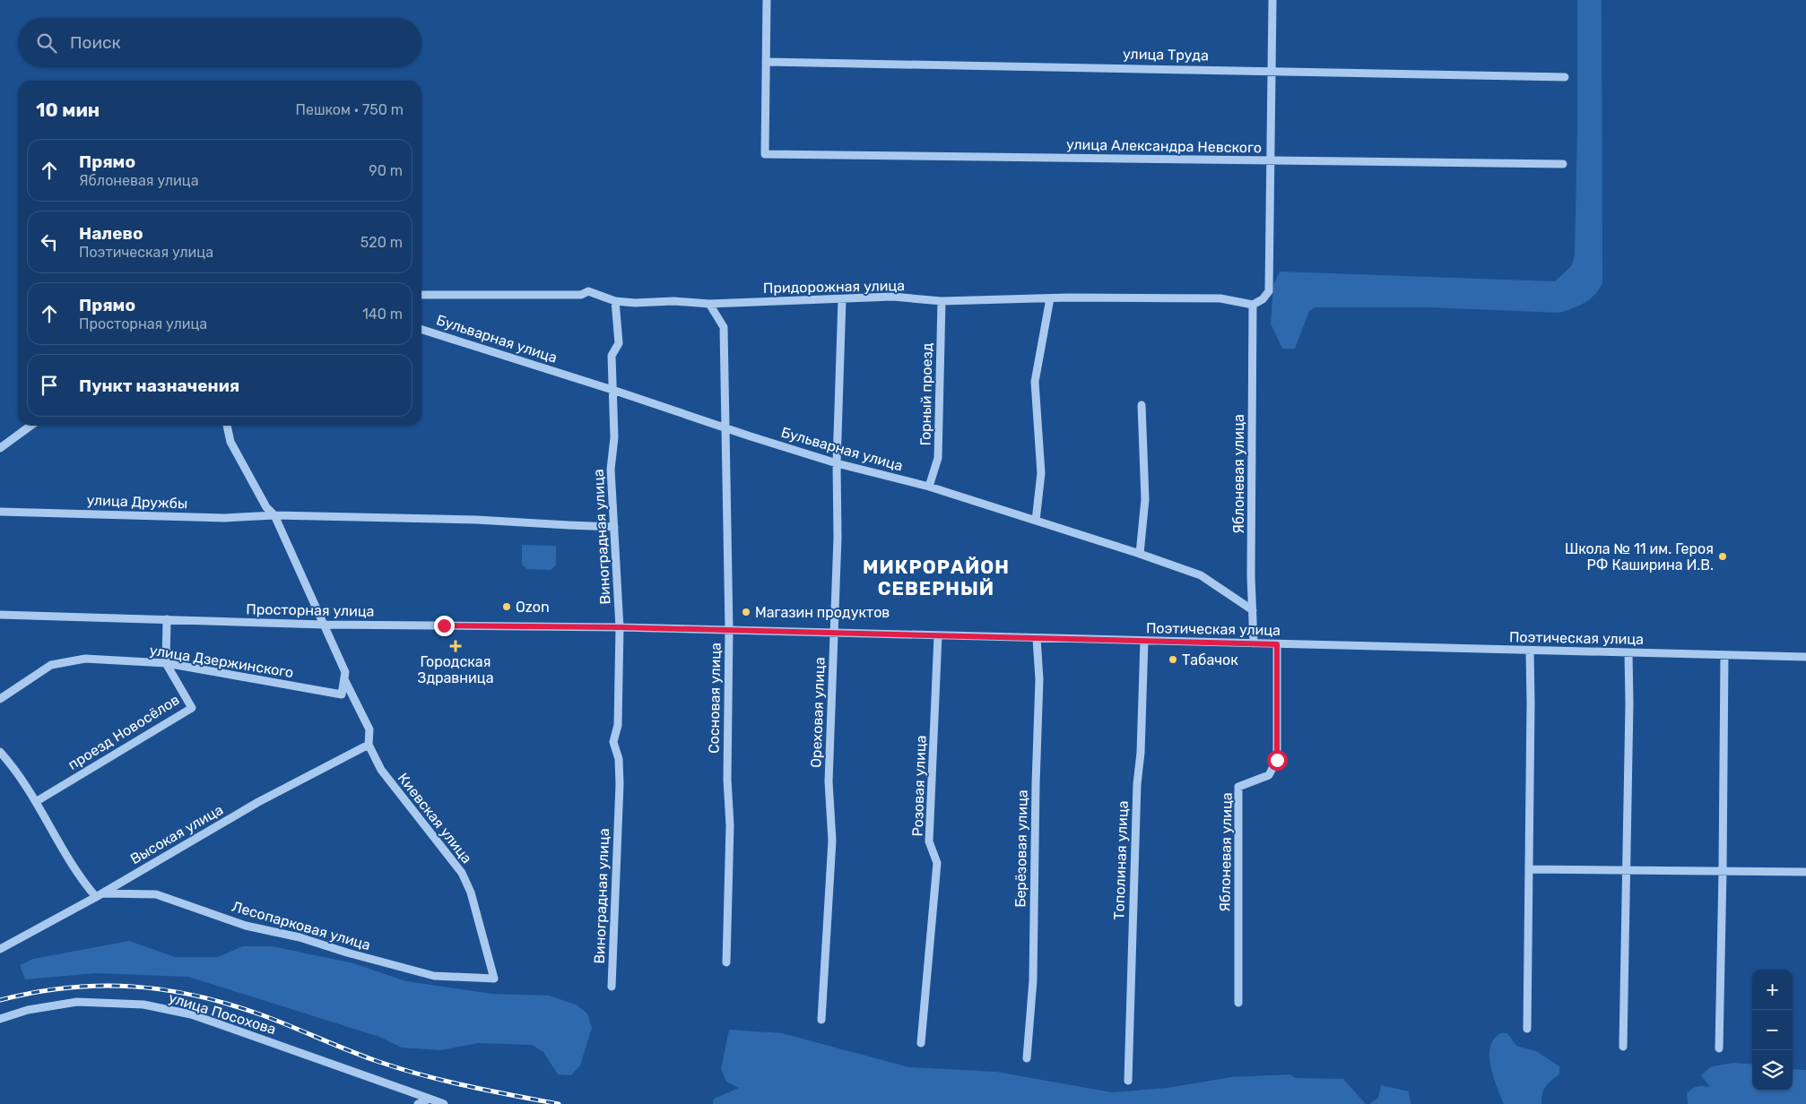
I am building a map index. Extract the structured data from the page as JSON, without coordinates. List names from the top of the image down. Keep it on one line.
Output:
{"streets":{"street":["улица Труда","улица Александра Невского","Придорожная улица","Бульварная улица","Горный проезд","Яблоневая улица","улица Дружбы","Виноградная улица","Просторная улица","Поэтическая улица","улица Дзержинского","Сосновая улица","Ореховая улица","проезд Новосёлов","Розовая улица","Киевская улица","Высокая улица","Берёзовая улица","Тополиная улица","Лесопарковая улица","улица Посохова"]},"crossings":[["улица Труда","улица Александра Невского"],["Придорожная улица","Горный проезд"],["Придорожная улица","Яблоневая улица"],["Придорожная улица","Виноградная улица"],["Придорожная улица","Сосновая улица"],["Придорожная улица","Ореховая улица"],["Бульварная улица","Горный проезд"],["Бульварная улица","Яблоневая улица"],["Бульварная улица","Виноградная улица"],["Бульварная улица","Сосновая улица"],["Бульварная улица","Ореховая улица"],["Яблоневая улица","Поэтическая улица"],["улица Дружбы","Виноградная улица"],["Виноградная улица","Просторная улица"],["Виноградная улица","Поэтическая улица"],["Просторная улица","Поэтическая улица"],["Поэтическая улица","Сосновая улица"],["Поэтическая улица","Ореховая улица"],["Поэтическая улица","Розовая улица"],["Поэтическая улица","Берёзовая улица"],["Поэтическая улица","Тополиная улица"],["улица Дзержинского","проезд Новосёлов"],["улица Дзержинского","Киевская улица"],["Киевская улица","Высокая улица"],["Киевская улица","Лесопарковая улица"],["Высокая улица","Лесопарковая улица"]],"districts":["МИКРОРАЙОН СЕВЕРНЫЙ"],"places":{"other":["Школа № 11 им. Героя РФ Каширина И.В.","Ozon","Магазин продуктов","Табачок"],"health":["Городская Здравница"]},"page":{"search":"Поиск","heading":["10 мин","Пешком · 750 m"],"list":[["Прямо","Яблоневая улица","90 m"],["Налево","Поэтическая улица","520 m"],["Прямо","Просторная улица","140 m"],"Пункт назначения"],"map_buttons":["+","−"]}}
